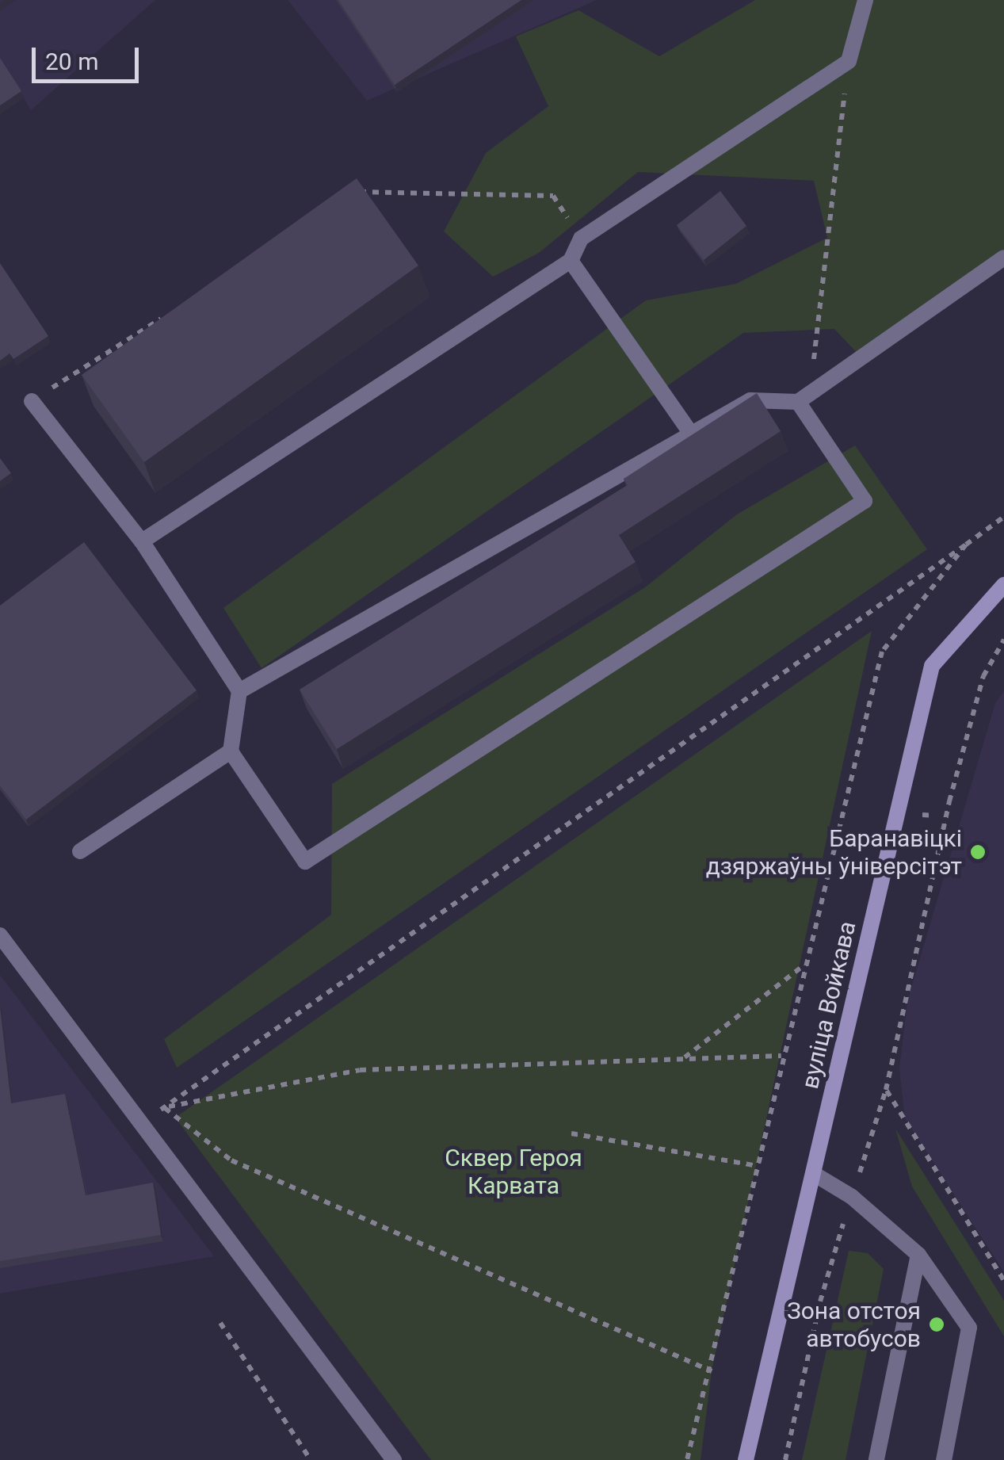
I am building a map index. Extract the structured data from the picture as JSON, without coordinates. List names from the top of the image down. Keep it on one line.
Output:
{"streets":{"main road":["вуліца Войкава"]},"parks":["Сквер Героя Карвата"],"places":["Баранавіцкі дзяржаўны ўніверсітэт","Зона отстоя автобусов"],"scale_bar":"20 m"}
